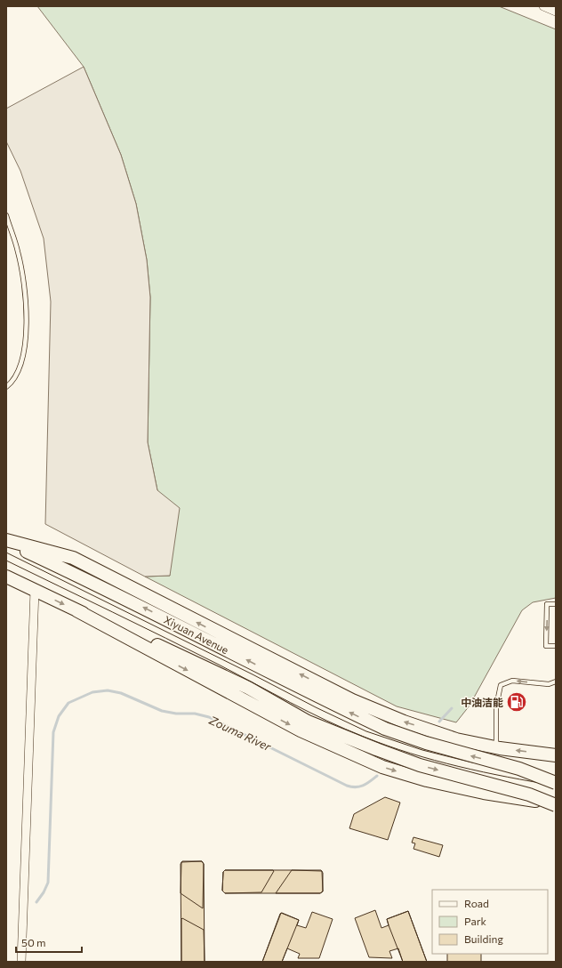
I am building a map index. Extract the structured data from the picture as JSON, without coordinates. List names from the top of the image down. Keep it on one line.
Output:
{"streets":{"main road":["Xiyuan Avenue"]},"water":["Zouma River"],"places":{"fuel station":["中油洁能"]},"legend":["Road","Park","Building"],"scale_bar":"50 m"}
